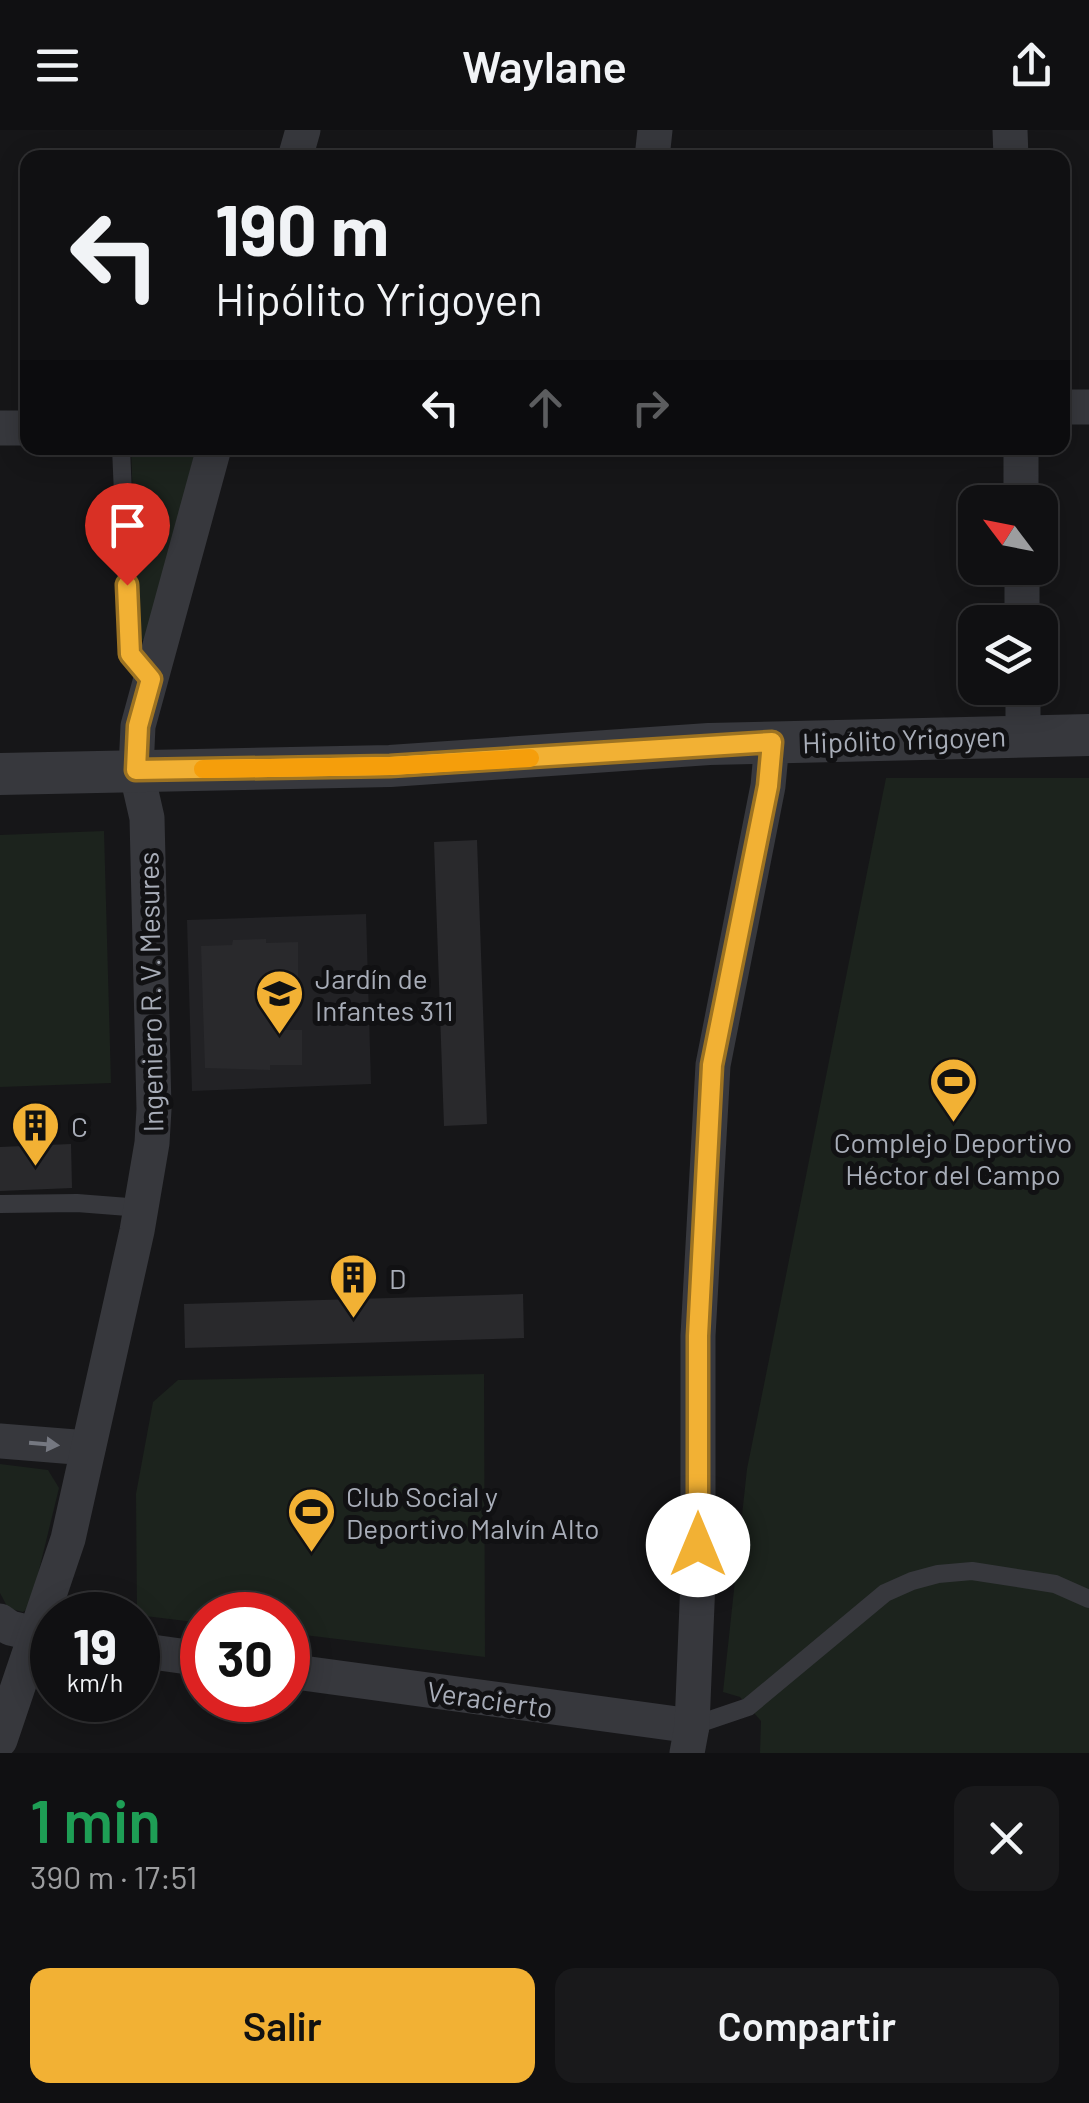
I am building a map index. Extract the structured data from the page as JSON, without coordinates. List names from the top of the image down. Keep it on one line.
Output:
{"streets":{"street":["Hipólito Yrigoyen","Ingeniero R. V. Mesures","Veracierto"]},"crossings":[["Hipólito Yrigoyen","Ingeniero R. V. Mesures"]],"places":{"school or university":["Jardín de Infantes 311"],"sports":["Complejo Deportivo Héctor del Campo","Club Social y Deportivo Malvín Alto"],"building":["C","D"]},"north":"top left","page":{"header":"Waylane","turn":["190 m","Hipólito Yrigoyen"],"speed":"19 km/h","limit":"30","heading":["1 min","390 m · 17:51"],"buttons":["Salir","Compartir"]}}
